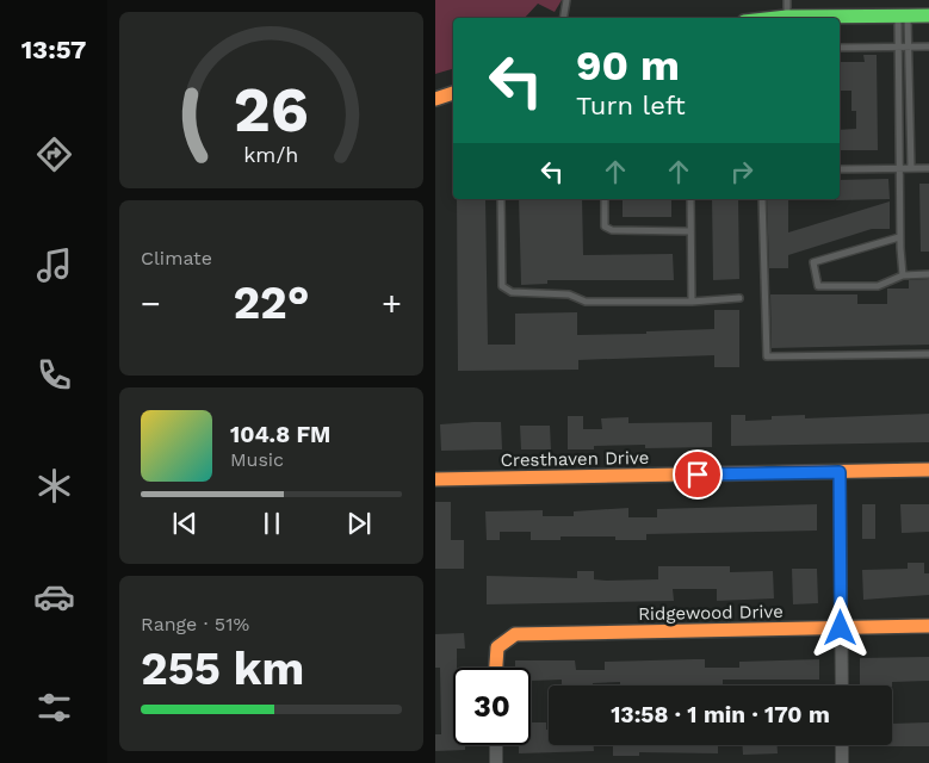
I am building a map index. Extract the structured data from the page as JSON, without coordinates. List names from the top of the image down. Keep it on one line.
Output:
{"streets":{"street":["Cresthaven Drive","Ridgewood Drive"]},"page":{"tabs":"13:57","turn":["90 m","Turn left"],"tile":["Climate",["Range · 51%","255 km"]],"heat":["−","22°","+"],"song":["104.8 FM","Music"],"limit":"30","trip":"13:58 · 1 min · 170 m","gauge":["26","km/h"]}}
